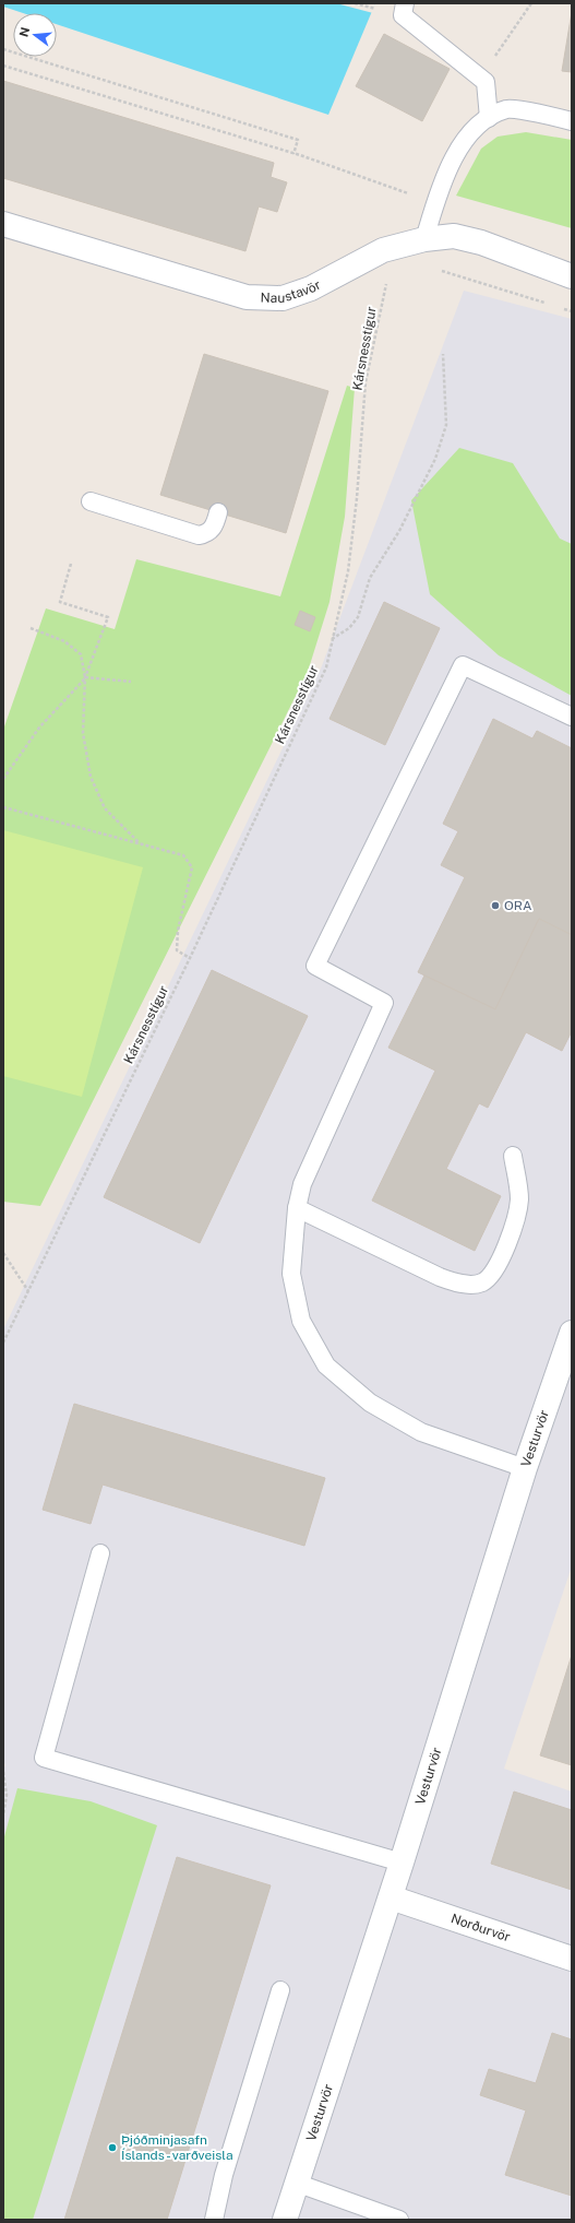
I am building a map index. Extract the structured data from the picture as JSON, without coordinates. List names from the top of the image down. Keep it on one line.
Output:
{"streets":{"street":["Naustavör","Vesturvör","Norðurvör"],"path":["Kársnesstígur"]},"crossings":[["Naustavör","Kársnesstígur"],["Vesturvör","Norðurvör"]],"places":["ORA","Þjóðminjasafn Íslands - varðveisla"],"north":"left"}
